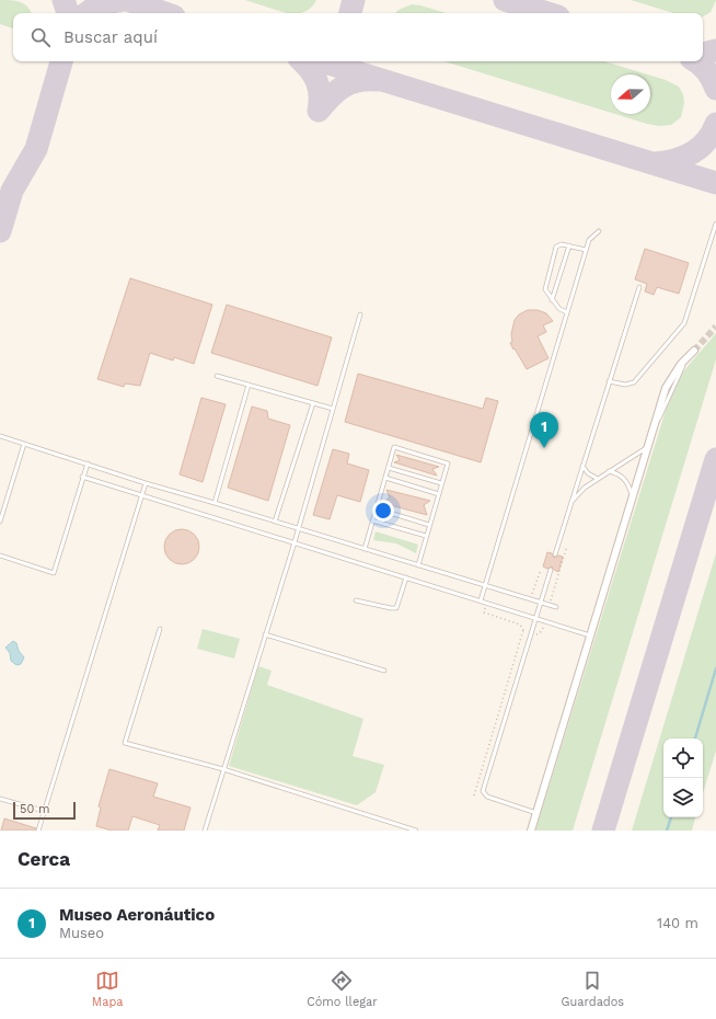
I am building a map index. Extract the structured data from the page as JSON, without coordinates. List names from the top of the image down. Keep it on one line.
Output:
{"scale_bar":"50 m","north":"left","page":{"search":"Buscar aquí","pins":"1","scale":"50 m","heading":"Cerca","list":[{"mark":"1","name":"Museo Aeronáutico","note":"Museo","value":"140 m"}],"nav":["Mapa","Cómo llegar","Guardados"]}}
